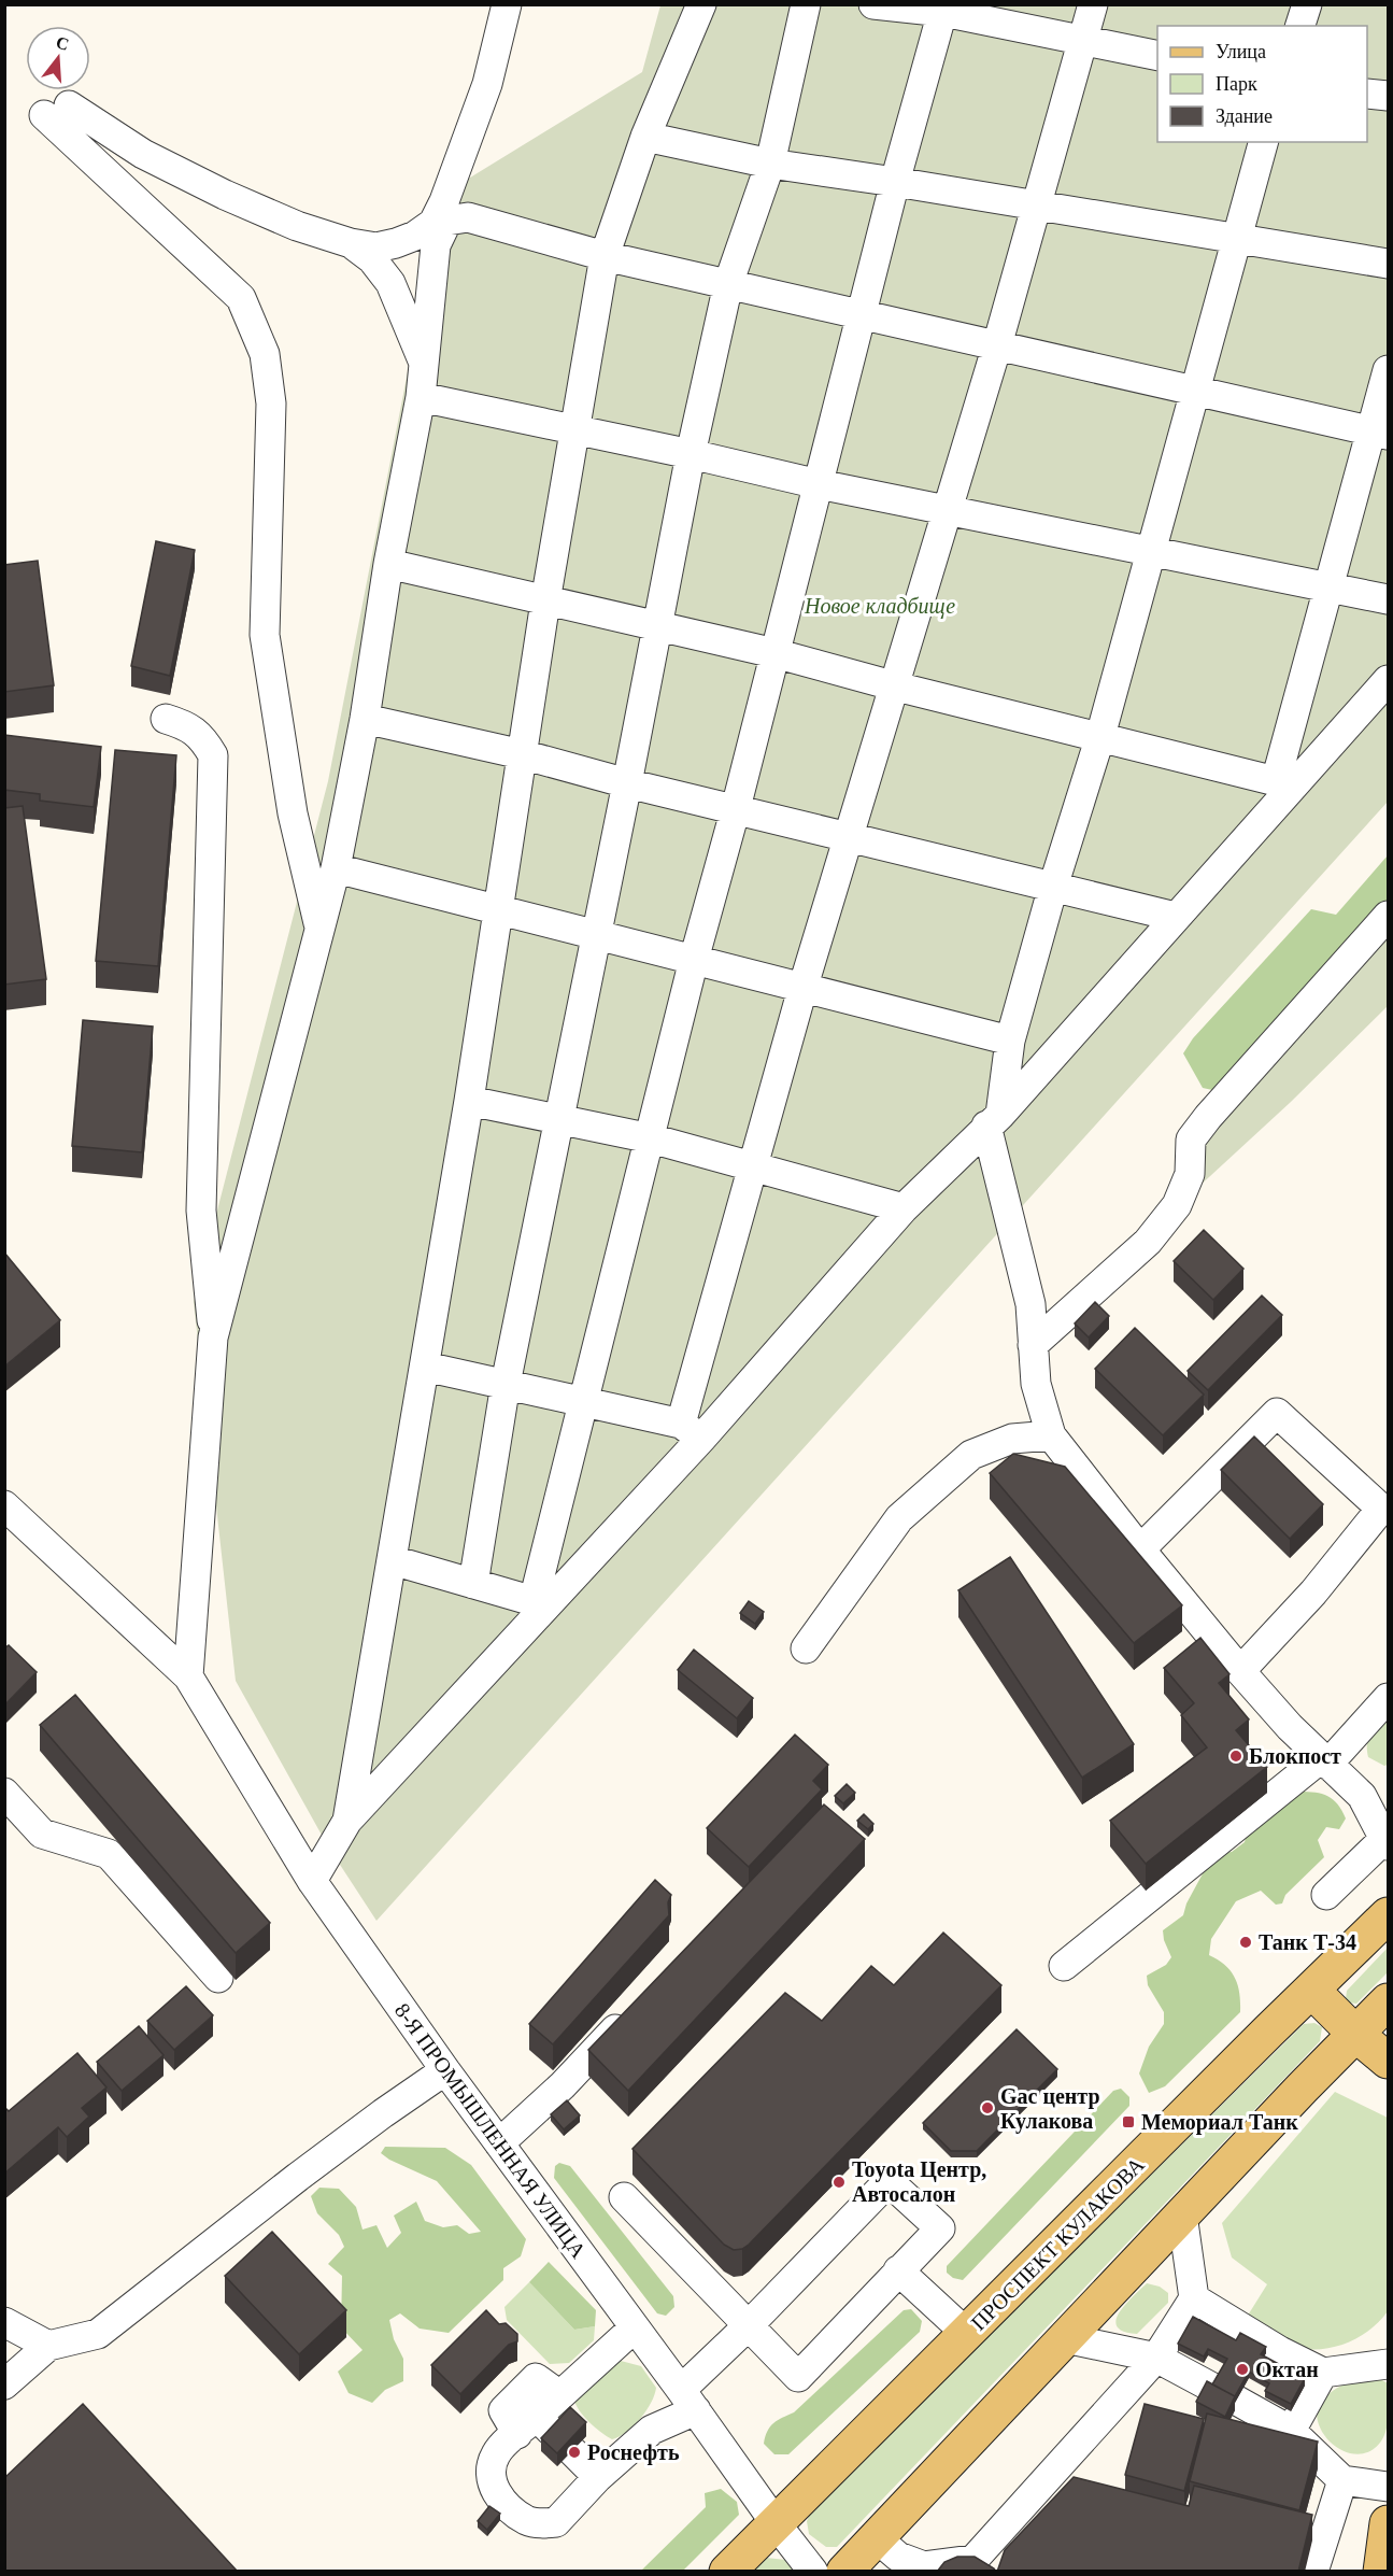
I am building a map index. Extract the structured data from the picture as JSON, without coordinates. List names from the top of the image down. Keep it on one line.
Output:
{"streets":{"main road":["ПРОСПЕКТ КУЛАКОВА"],"street":["8-Я ПРОМЫШЛЕННАЯ УЛИЦА"]},"crossings":[["8-Я ПРОМЫШЛЕННАЯ УЛИЦА","ПРОСПЕКТ КУЛАКОВА"]],"parks":["Новое кладбище"],"places":{"other":["Блокпост","Танк Т-34","Gac центр Кулакова","Toyota Центр, Автосалон","Октан","Роснефть"],"transit":["Мемориал Танк"]},"legend":["Улица","Парк","Здание"],"north":"top"}
